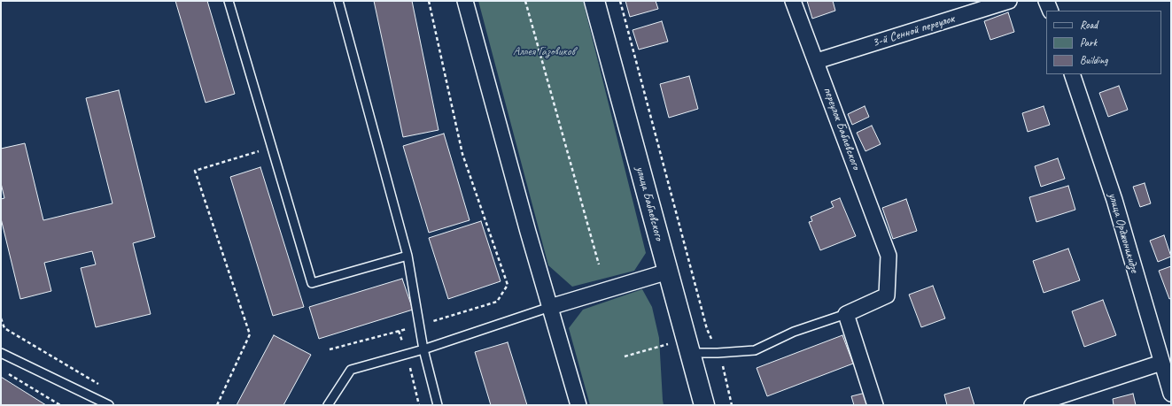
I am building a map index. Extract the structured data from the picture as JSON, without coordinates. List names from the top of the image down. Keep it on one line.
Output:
{"streets":{"main road":["улица Бабаевского"],"street":["3-й Сенной переулок","переулок Бабаевского","улица Орджоникидзе"]},"crossings":[["3-й Сенной переулок","переулок Бабаевского"]],"parks":["Аллея Газовиков"],"legend":["Road","Park","Building"]}
